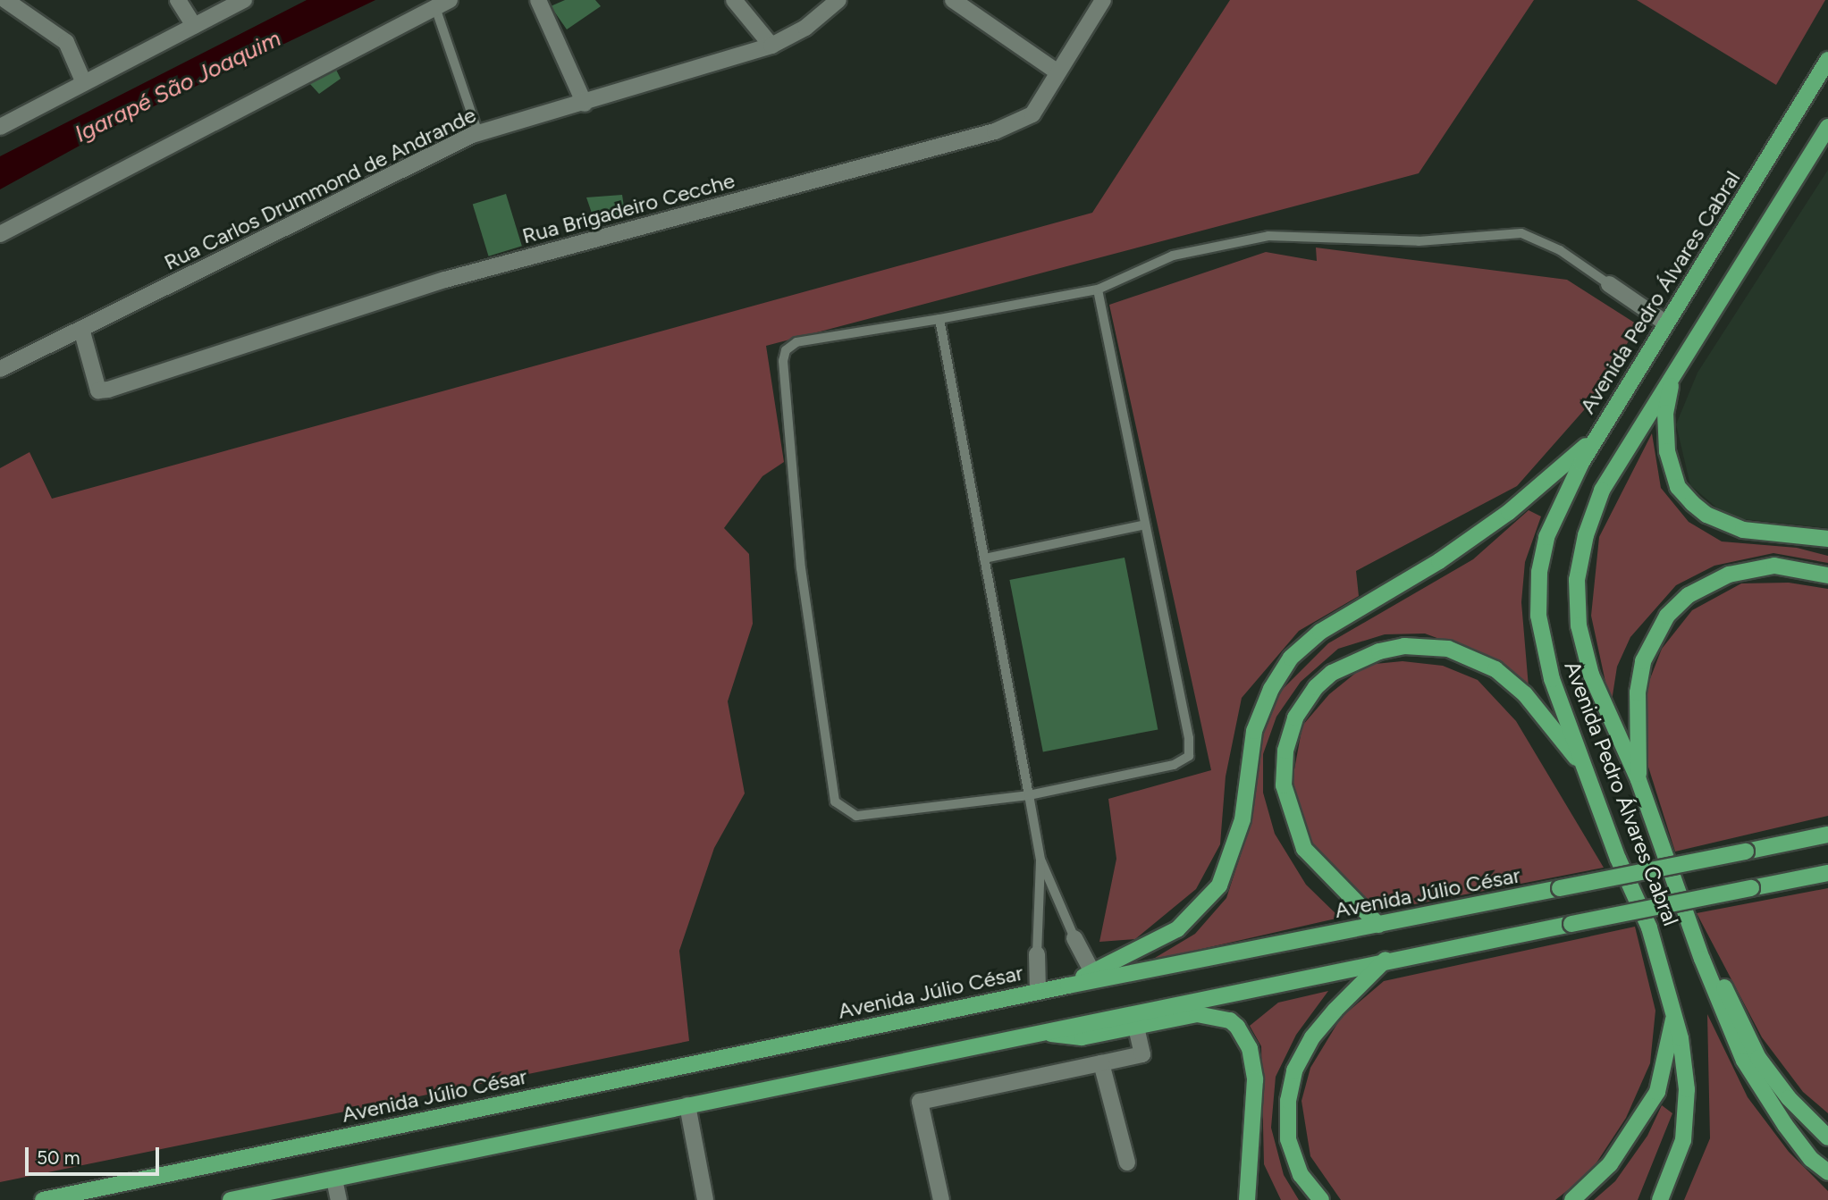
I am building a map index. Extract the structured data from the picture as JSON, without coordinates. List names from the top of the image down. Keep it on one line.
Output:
{"streets":{"main road":["Avenida Pedro Álvares Cabral","Avenida Júlio César"],"street":["Rua Carlos Drummond de Andrande","Rua Brigadeiro Cecche"]},"crossings":[["Rua Carlos Drummond de Andrande","Rua Brigadeiro Cecche"]],"water":["Igarapé São Joaquim"],"scale_bar":"50 m"}
